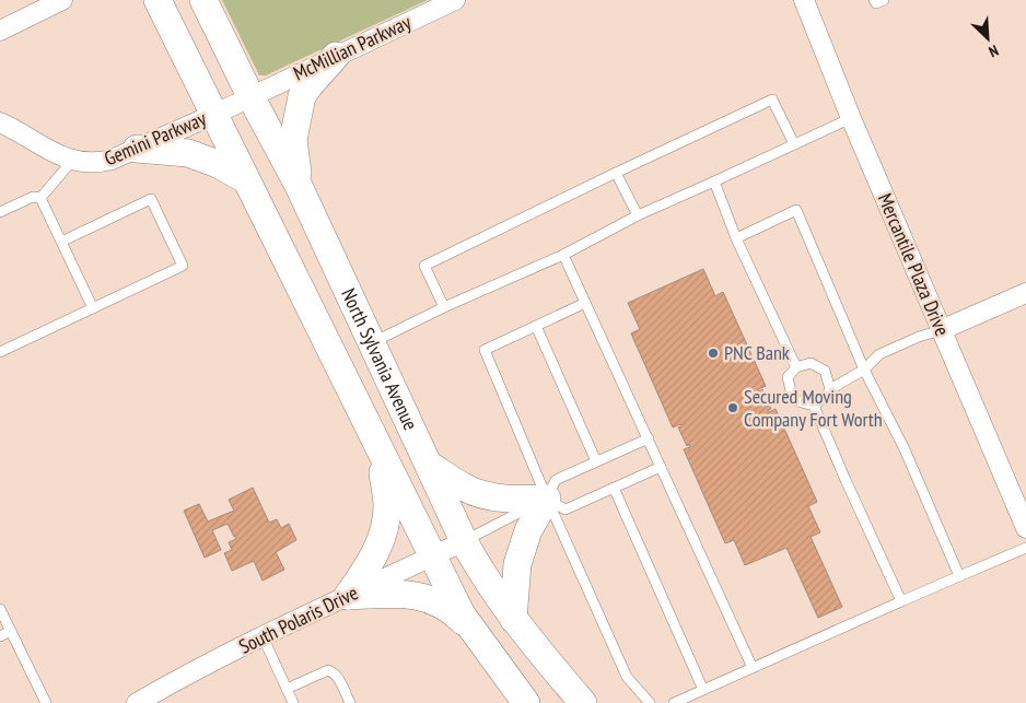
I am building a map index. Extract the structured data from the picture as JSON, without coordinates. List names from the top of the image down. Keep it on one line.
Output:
{"streets":{"main road":["North Sylvania Avenue"],"street":["McMillian Parkway","Gemini Parkway","Mercantile Plaza Drive","South Polaris Drive"]},"crossings":[["McMillian Parkway","Gemini Parkway"],["McMillian Parkway","North Sylvania Avenue"],["Gemini Parkway","North Sylvania Avenue"],["North Sylvania Avenue","South Polaris Drive"]],"places":["PNC Bank","Secured Moving Company Fort Worth"],"north":"bottom right"}
